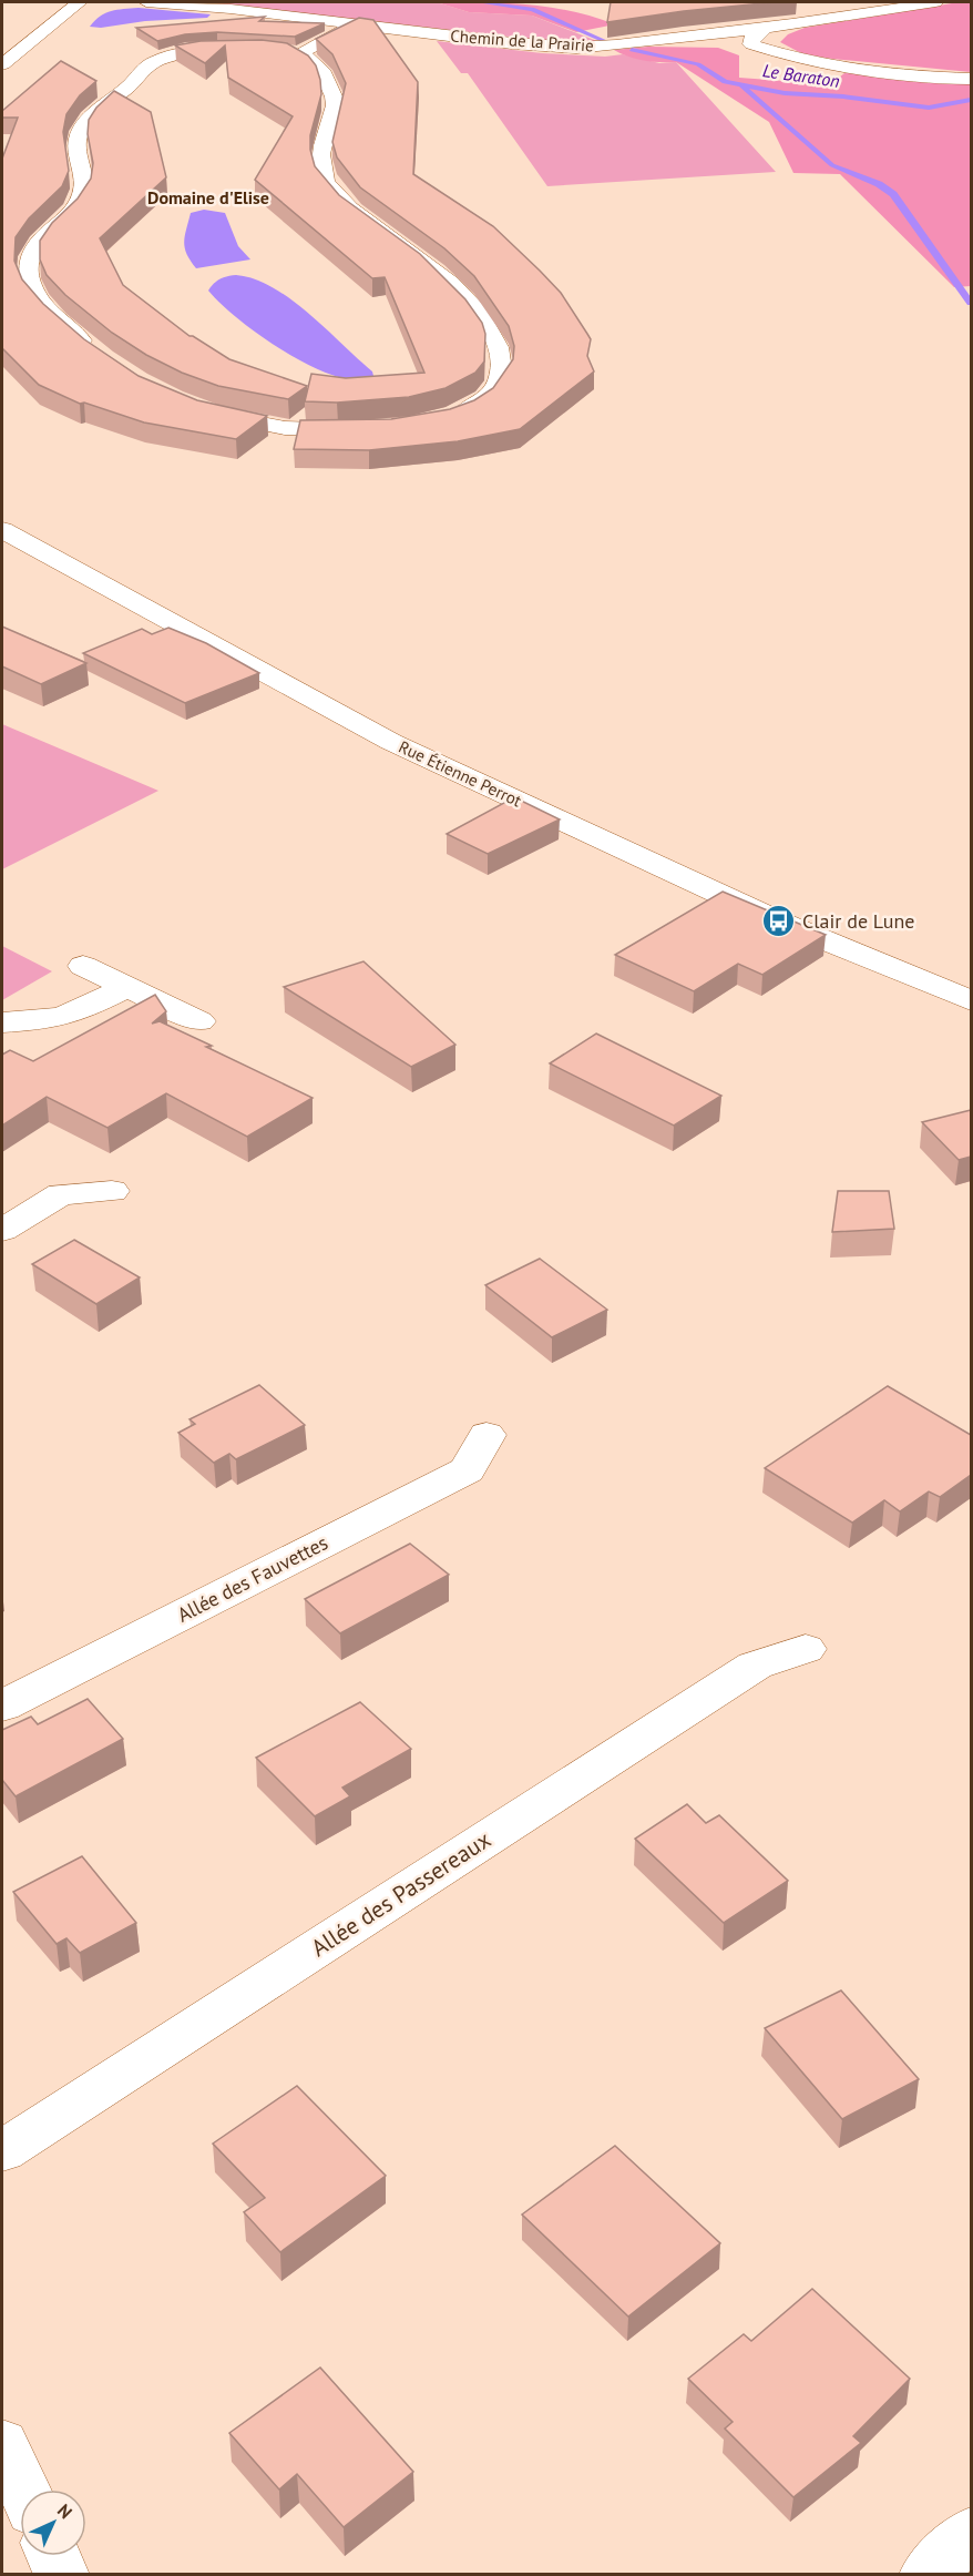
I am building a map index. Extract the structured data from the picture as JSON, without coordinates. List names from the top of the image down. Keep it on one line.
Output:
{"streets":{"street":["Chemin de la Prairie","Rue Étienne Perrot","Allée des Fauvettes","Allée des Passereaux"]},"districts":["Domaine d'Elise"],"water":["Le Baraton"],"places":{"bus stop":["Clair de Lune"]},"north":"top right"}
